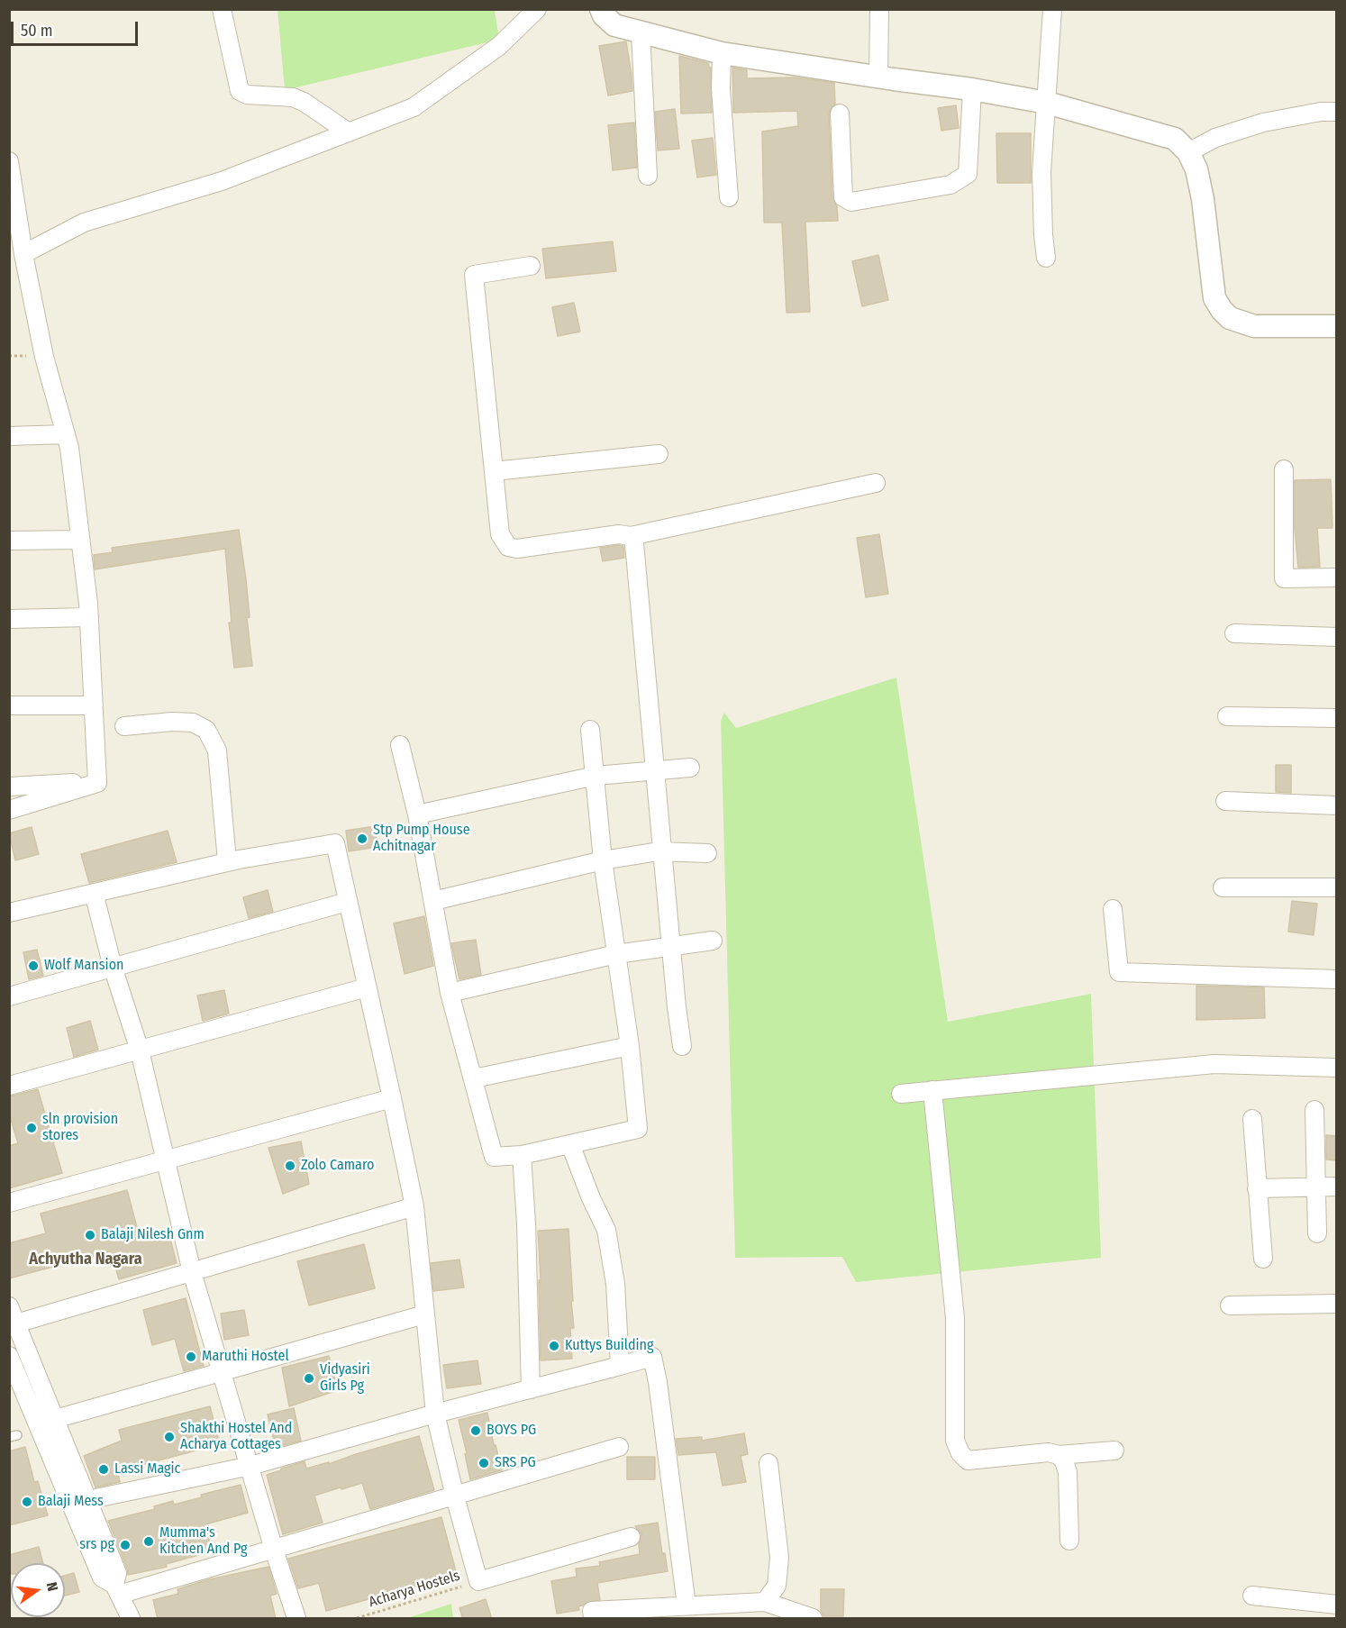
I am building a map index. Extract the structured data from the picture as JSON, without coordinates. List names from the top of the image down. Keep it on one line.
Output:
{"streets":{"path":["Acharya Hostels"]},"districts":["Achyutha Nagara"],"places":["Stp Pump House Achitnagar","Wolf Mansion","sln provision stores","Zolo Camaro","Balaji Nilesh Gnm","Kuttys Building","Maruthi Hostel","Vidyasiri Girls Pg","BOYS PG","Shakthi Hostel And Acharya Cottages","SRS PG","Lassi Magic","Balaji Mess","Mumma's Kitchen And Pg","srs pg"],"scale_bar":"50 m","north":"right"}
